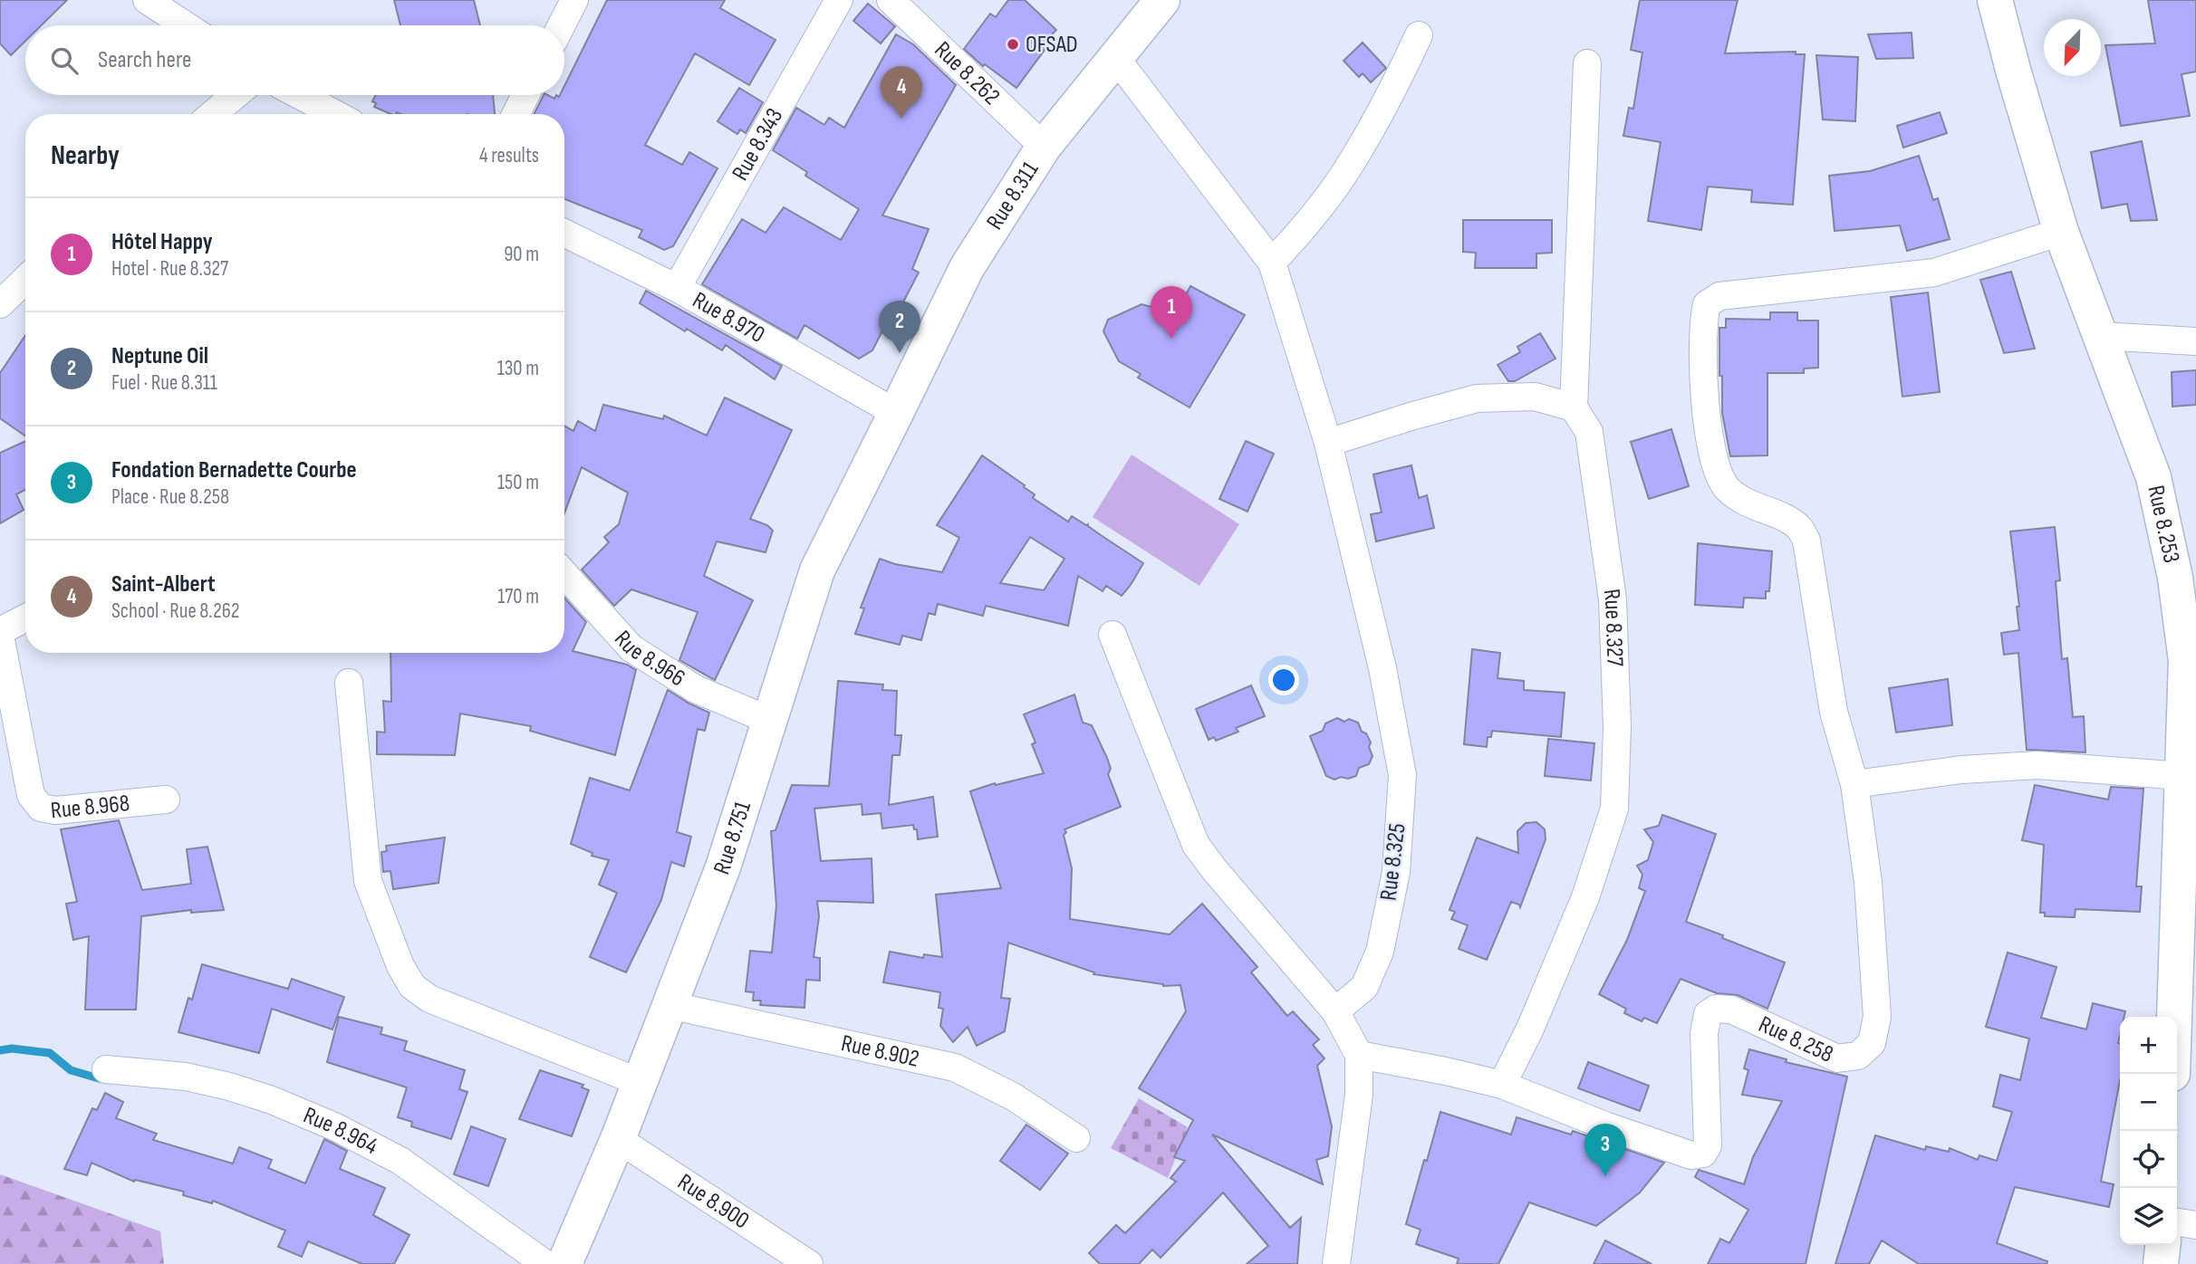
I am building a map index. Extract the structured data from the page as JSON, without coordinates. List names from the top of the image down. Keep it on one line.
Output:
{"streets":{"main road":["Rue 8.311","Rue 8.253","Rue 8.751"],"street":["Rue 8.262","Rue 8.343","Rue 8.970","Rue 8.327","Rue 8.966","Rue 8.968","Rue 8.325","Rue 8.258","Rue 8.902","Rue 8.964","Rue 8.900"]},"crossings":[["Rue 8.262","Rue 8.311"],["Rue 8.343","Rue 8.970"],["Rue 8.311","Rue 8.970"],["Rue 8.311","Rue 8.751"],["Rue 8.970","Rue 8.751"],["Rue 8.327","Rue 8.258"],["Rue 8.966","Rue 8.751"],["Rue 8.751","Rue 8.902"],["Rue 8.751","Rue 8.900"]],"places":["OFSAD"],"north":"bottom left","page":{"search":"Search here","pins":["4","1","2","3"],"heading":["Nearby","4 results"],"list":[{"mark":"1","name":"Hôtel Happy","note":"Hotel · Rue 8.327","value":"90 m"},{"mark":"2","name":"Neptune Oil","note":"Fuel · Rue 8.311","value":"130 m"},{"mark":"3","name":"Fondation Bernadette Courbe","note":"Place · Rue 8.258","value":"150 m"},{"mark":"4","name":"Saint-Albert","note":"School · Rue 8.262","value":"170 m"}],"map_buttons":["+","−"]}}
